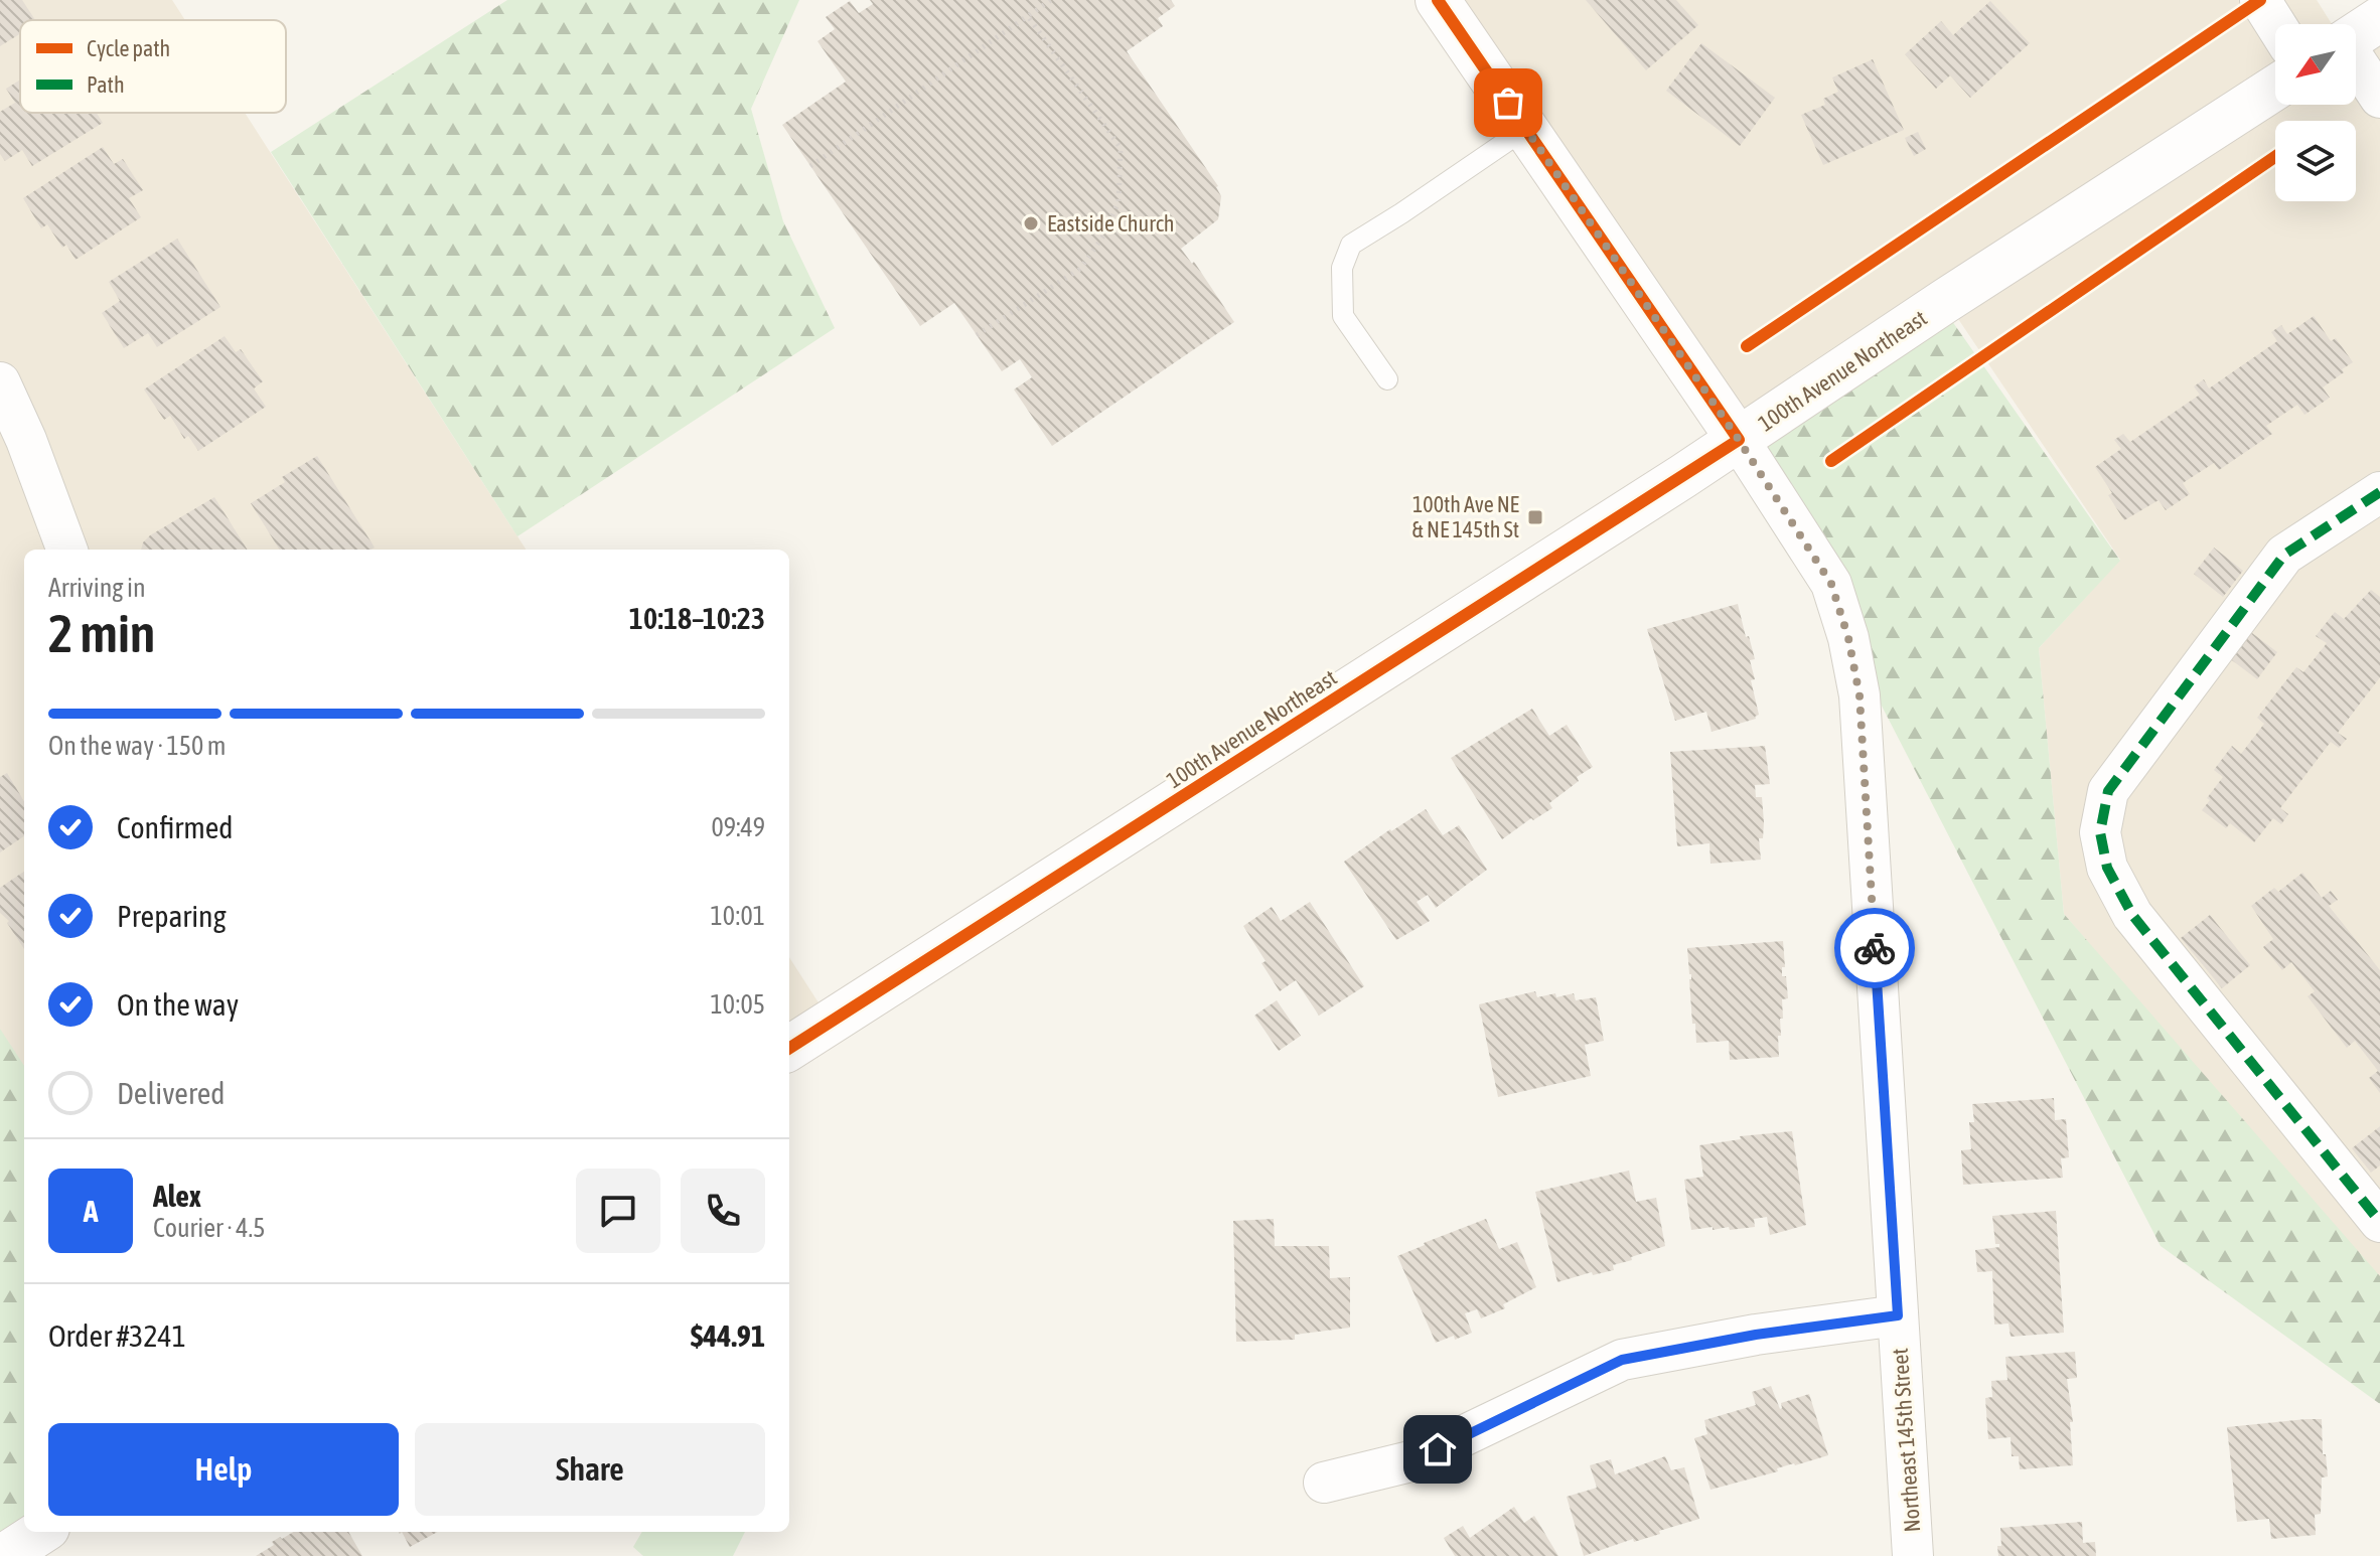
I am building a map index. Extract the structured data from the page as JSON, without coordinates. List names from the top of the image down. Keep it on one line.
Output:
{"streets":{"main road":["100th Avenue Northeast","Northeast 145th Street"]},"crossings":[["100th Avenue Northeast","Northeast 145th Street"]],"places":{"other":["Eastside Church"],"transit":["100th Ave NE & NE 145th St"]},"legend":["Cycle path","Path"],"north":"bottom left","page":{"heading":["2 min","Arriving in","10:18–10:23"],"panel":["Alex","Courier · 4.5","Order #3241","$44.91"],"bar":"On the way · 150 m","list":[["Confirmed","09:49"],["Preparing","10:01"],["On the way","10:05"],"Delivered"],"round":"A","buttons":["Help","Share"]}}
